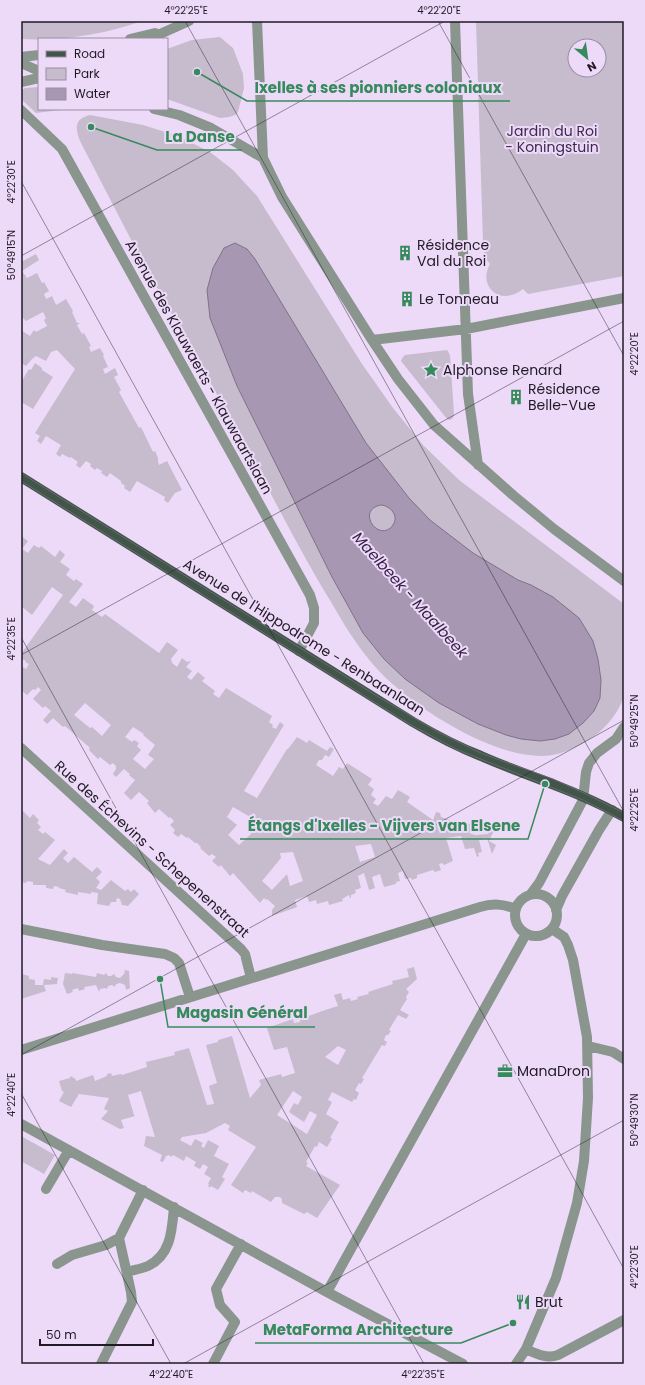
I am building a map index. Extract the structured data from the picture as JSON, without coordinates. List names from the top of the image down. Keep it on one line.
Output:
{"streets":{"main road":["Avenue de l'Hippodrome - Renbaanlaan"],"street":["Avenue des Klauwaerts - Klauwaartslaan","Rue des Échevins - Schepenenstraat"]},"crossings":[["Avenue des Klauwaerts - Klauwaartslaan","Avenue de l'Hippodrome - Renbaanlaan"]],"water":["Maelbeek - Maalbeek"],"parks":["Jardin du Roi - Koningstuin"],"places":{"other":["Ixelles à ses pionniers coloniaux","La Danse","Étangs d'Ixelles - Vijvers van Elsene","Magasin Général","MetaForma Architecture"],"building":["Résidence Val du Roi","Le Tonneau","Résidence Belle-Vue"],"place":["Alphonse Renard"],"office":["ManaDron"],"restaurant":["Brut"]},"legend":["Road","Park","Water"],"scale_bar":"50 m","north":"bottom right","coordinates":["4°22'25\"E","4°22'20\"E","4°22'30\"E","50°49'15\"N","4°22'35\"E","50°49'25\"N","4°22'40\"E","50°49'30\"N"]}
